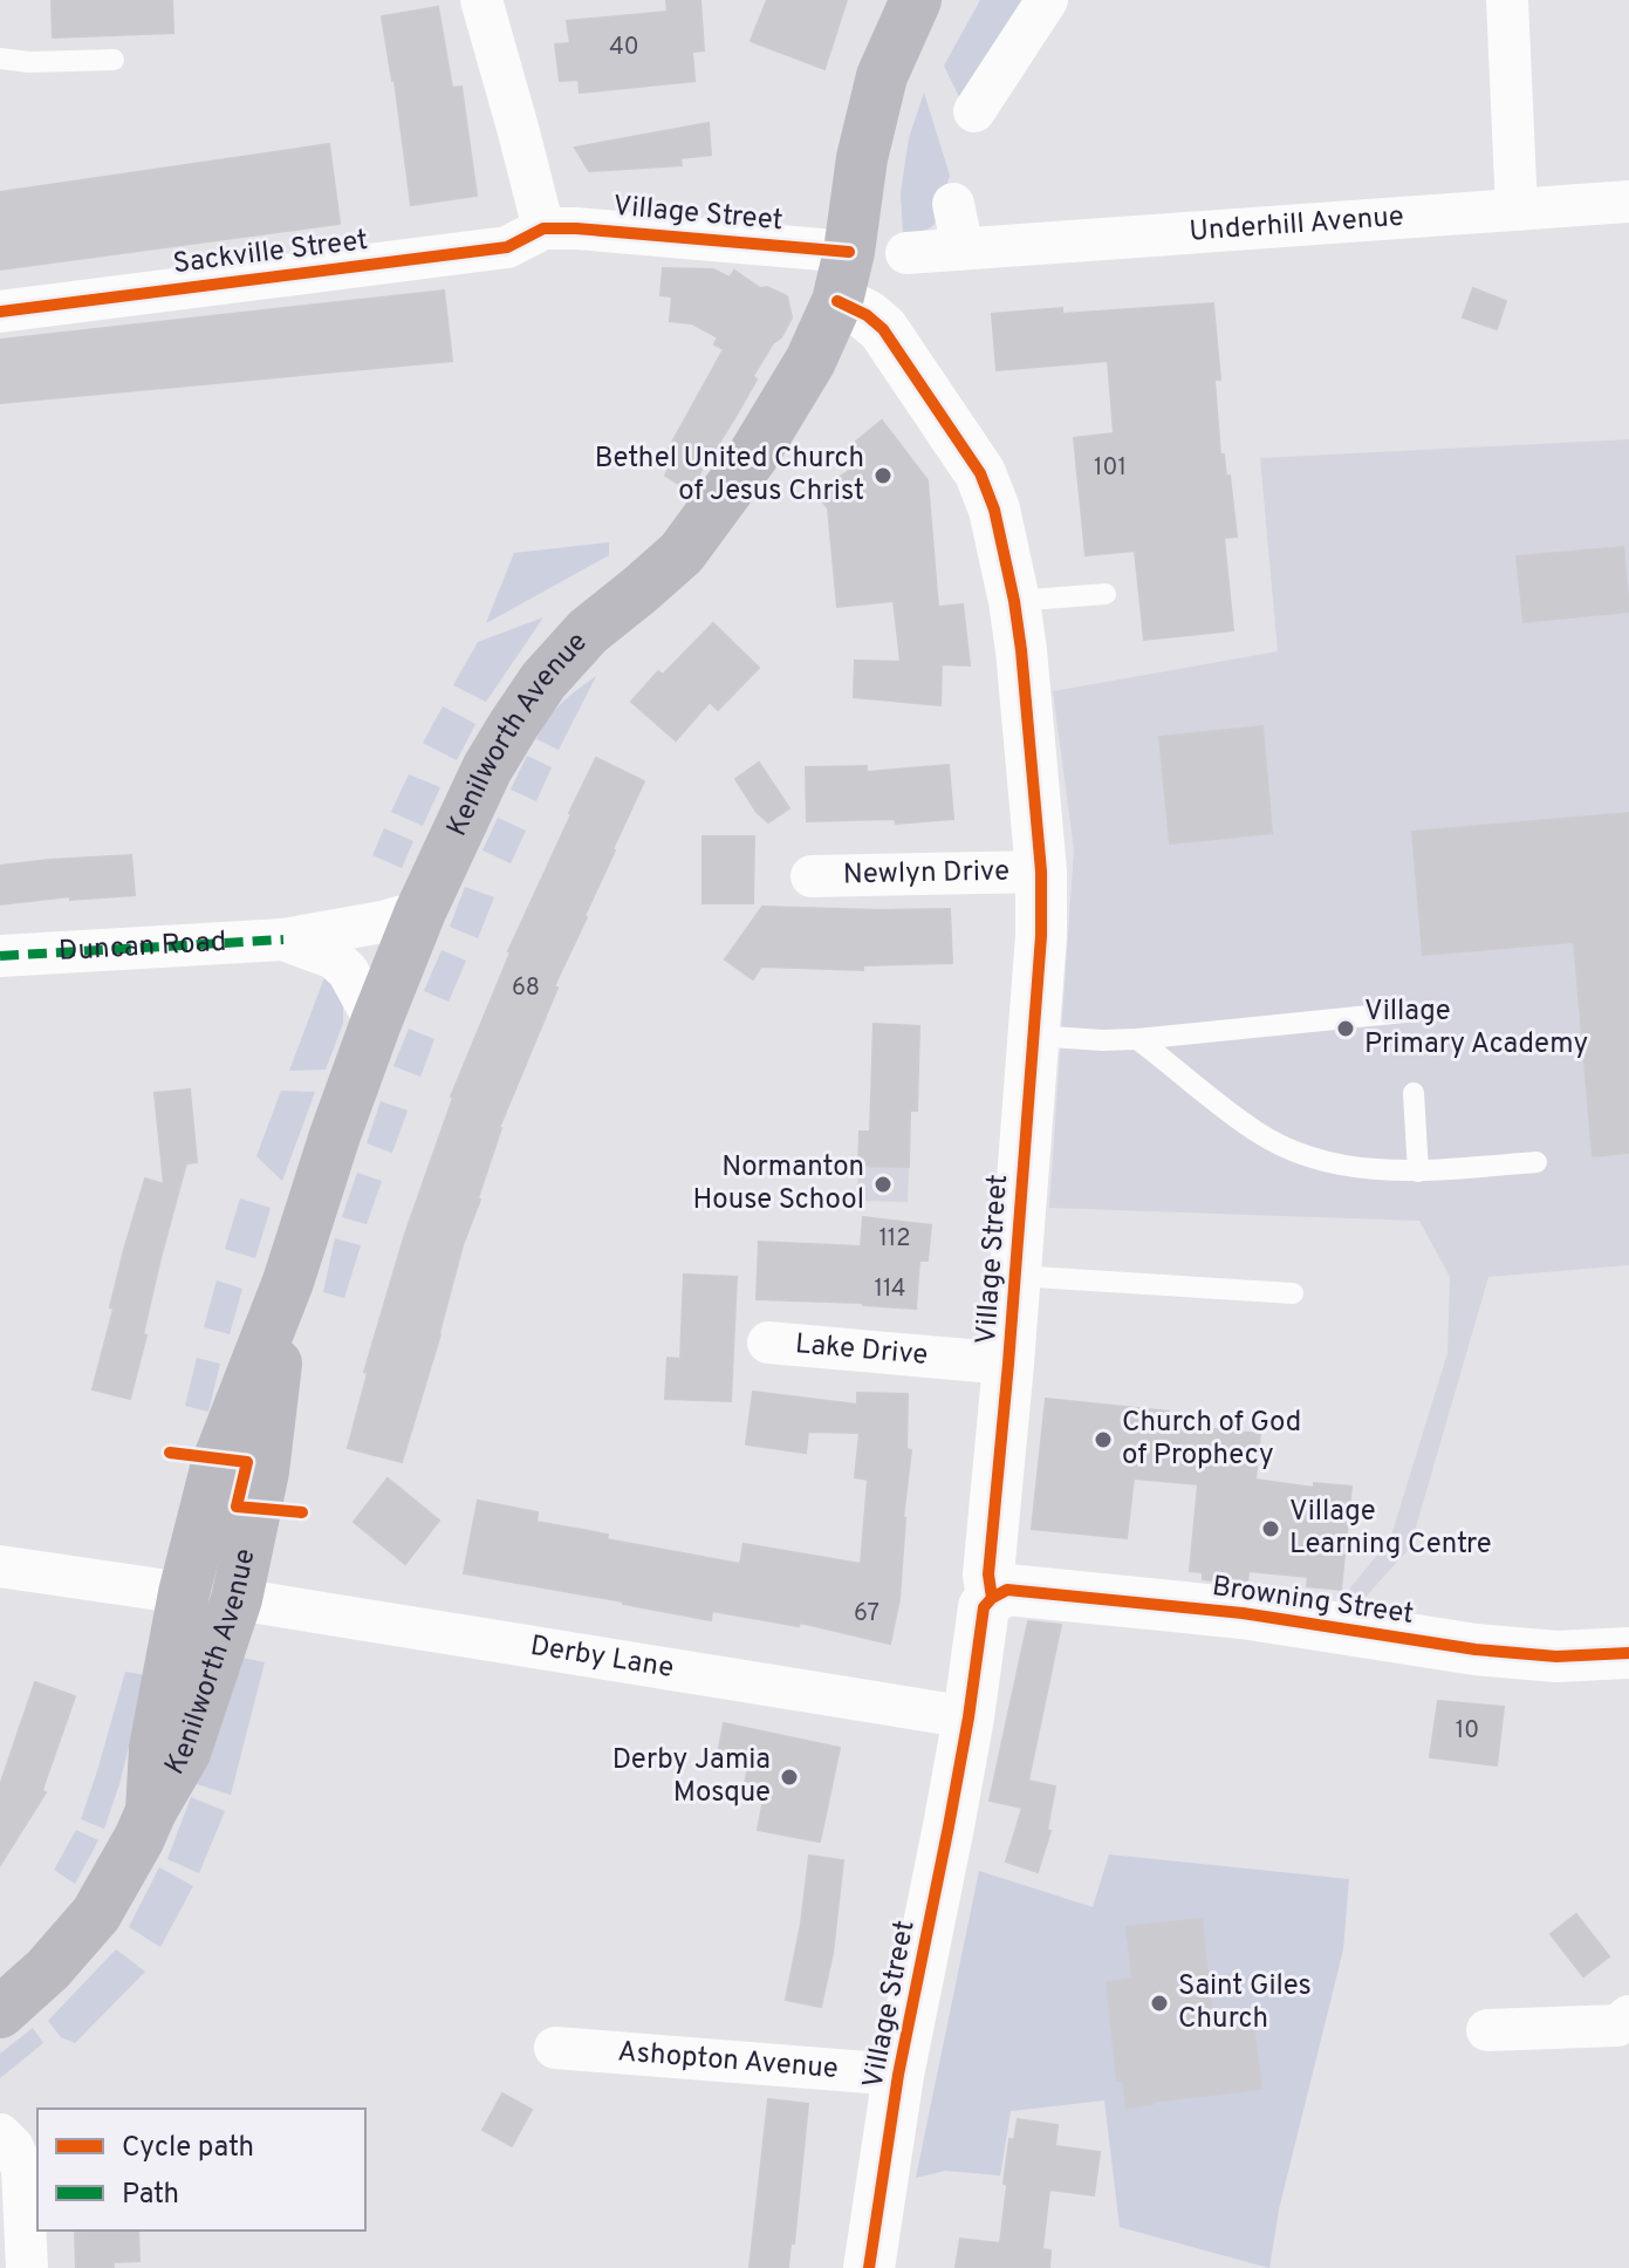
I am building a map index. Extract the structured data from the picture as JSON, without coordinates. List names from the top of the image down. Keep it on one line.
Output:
{"streets":{"highway":["Kenilworth Avenue"],"street":["Village Street","Underhill Avenue","Sackville Street","Newlyn Drive","Duncan Road","Lake Drive","Browning Street","Derby Lane","Ashopton Avenue"]},"crossings":[["Village Street","Sackville Street"],["Village Street","Kenilworth Avenue"],["Village Street","Newlyn Drive"],["Village Street","Lake Drive"],["Village Street","Browning Street"],["Village Street","Derby Lane"],["Village Street","Ashopton Avenue"],["Kenilworth Avenue","Duncan Road"],["Kenilworth Avenue","Derby Lane"]],"places":["Bethel United Church of Jesus Christ","Village Primary Academy","Normanton House School","Church of God of Prophecy","Village Learning Centre","Derby Jamia Mosque","Saint Giles Church"],"house_numbers":["40","101","68","112","114","67","10"],"legend":["Cycle path","Path"]}
